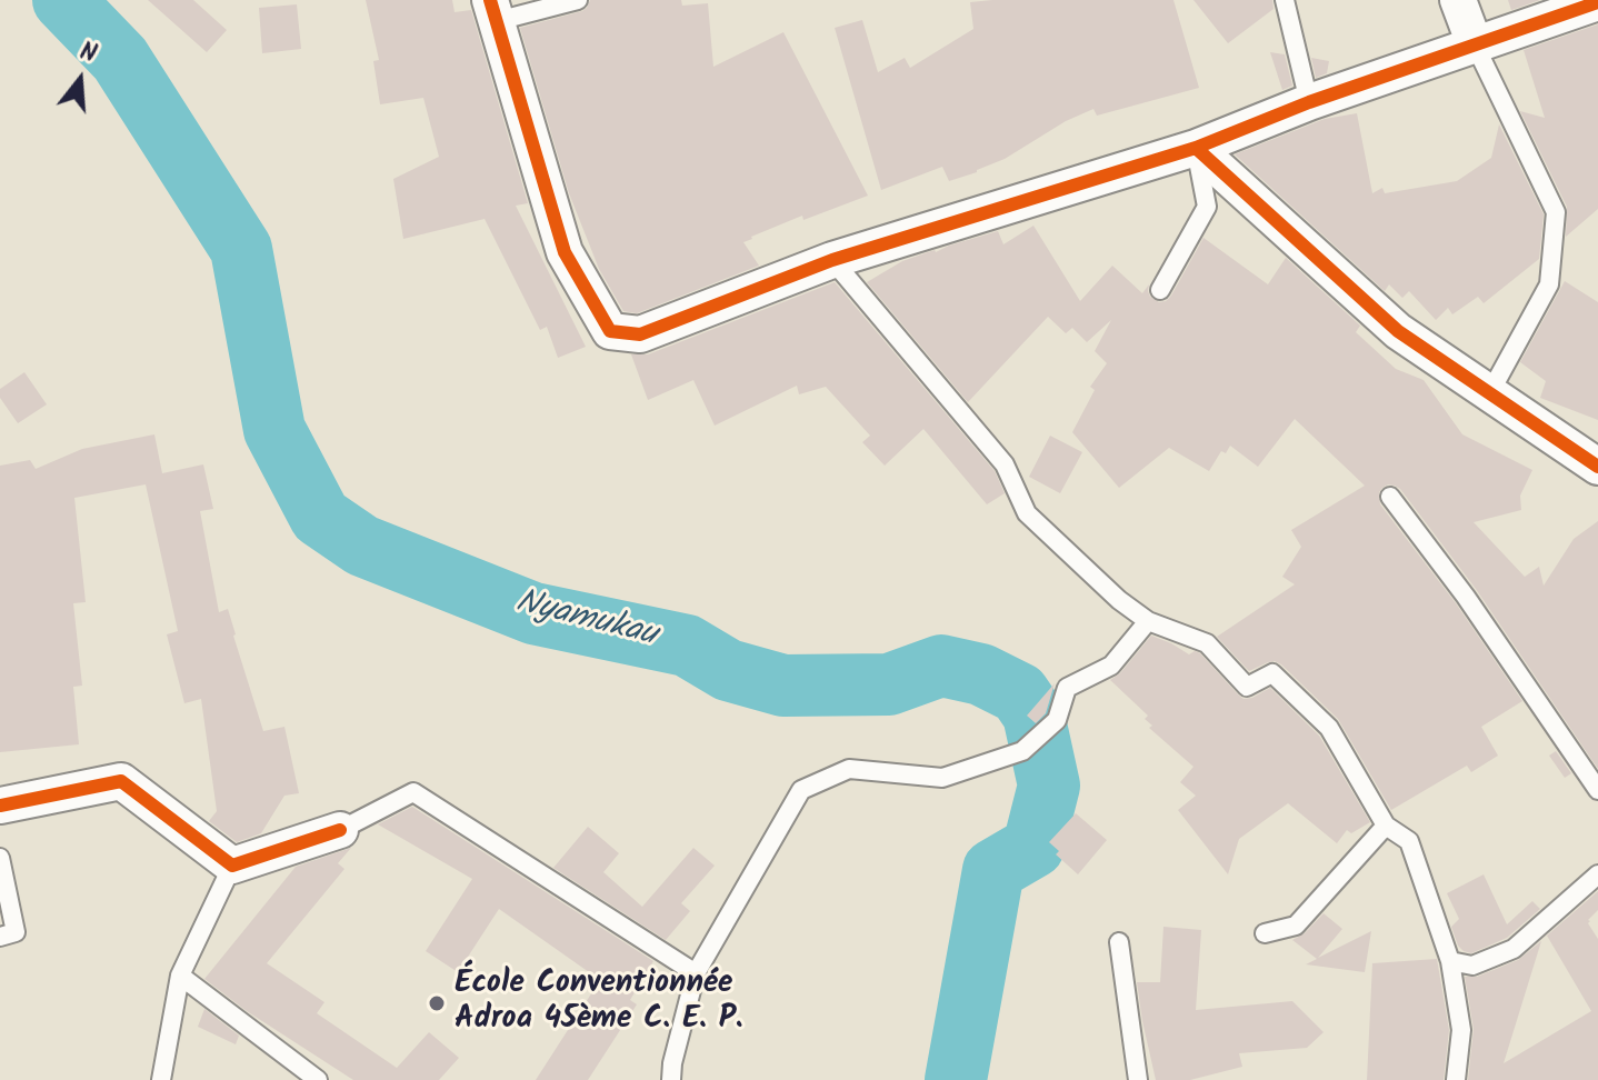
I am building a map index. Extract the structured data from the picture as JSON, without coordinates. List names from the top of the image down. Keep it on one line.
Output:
{"water":["Nyamukau"],"places":["École Conventionnée Adroa 45ème C. E. P."],"north":"top"}
